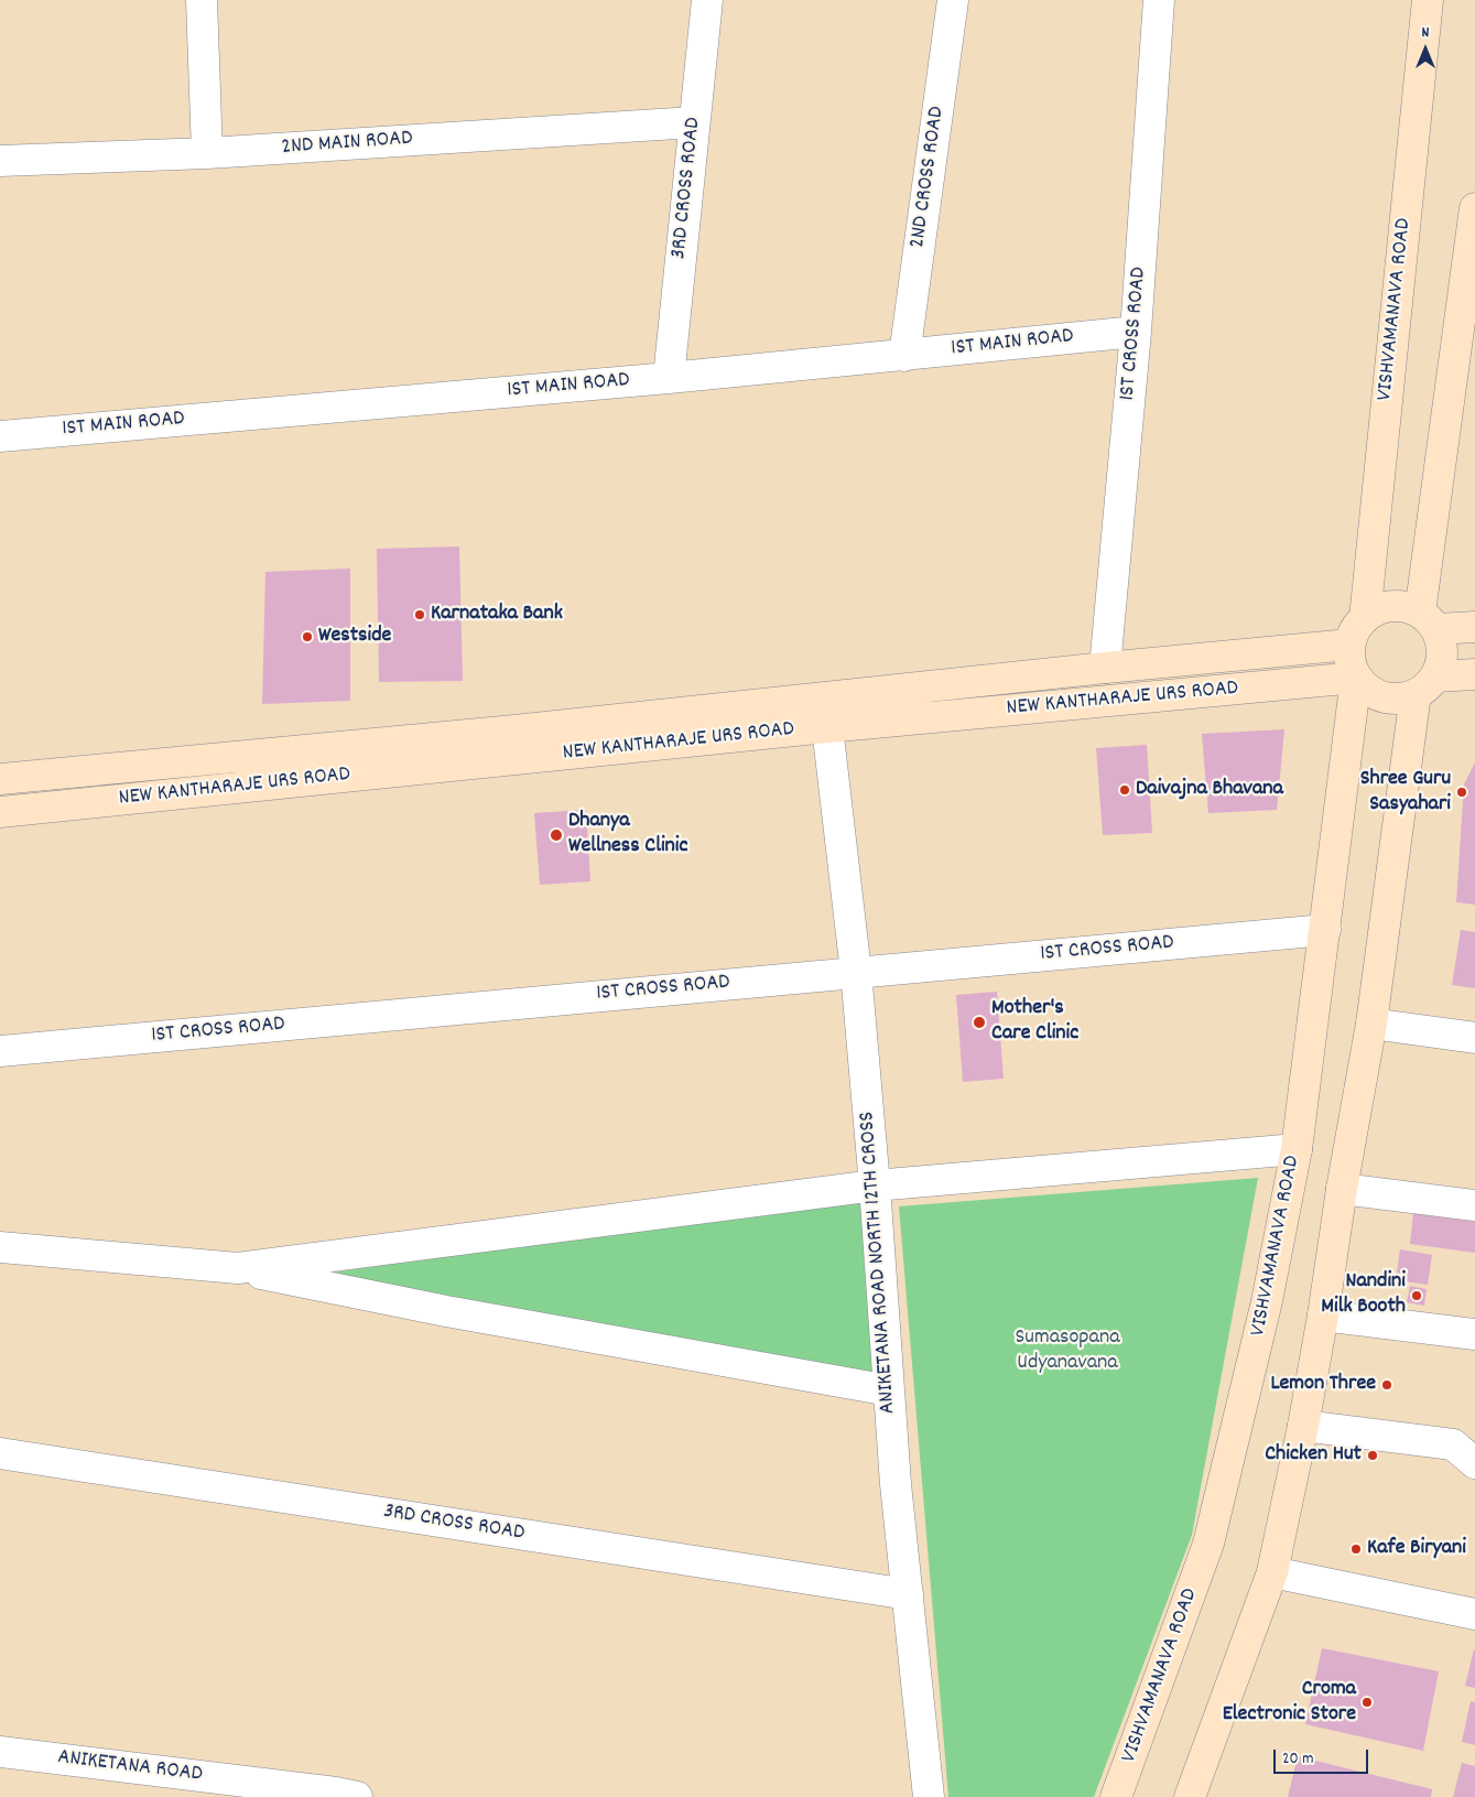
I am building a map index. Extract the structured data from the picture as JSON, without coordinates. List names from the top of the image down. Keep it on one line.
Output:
{"streets":{"main road":["VISHVAMANAVA ROAD","NEW KANTHARAJE URS ROAD"],"street":["2ND MAIN ROAD","2ND CROSS ROAD","3RD CROSS ROAD","1ST CROSS ROAD","1ST MAIN ROAD","ANIKETANA ROAD NORTH 12TH CROSS","ANIKETANA ROAD"]},"crossings":[["2ND MAIN ROAD","3RD CROSS ROAD"],["2ND CROSS ROAD","1ST MAIN ROAD"],["3RD CROSS ROAD","1ST MAIN ROAD"],["3RD CROSS ROAD","ANIKETANA ROAD NORTH 12TH CROSS"],["VISHVAMANAVA ROAD","1ST CROSS ROAD"],["VISHVAMANAVA ROAD","NEW KANTHARAJE URS ROAD"],["1ST CROSS ROAD","1ST MAIN ROAD"],["1ST CROSS ROAD","NEW KANTHARAJE URS ROAD"],["1ST CROSS ROAD","ANIKETANA ROAD NORTH 12TH CROSS"],["NEW KANTHARAJE URS ROAD","ANIKETANA ROAD NORTH 12TH CROSS"]],"parks":["Sumasopana Udyanavana"],"places":["Karnataka Bank","Westside","Daivajna Bhavana","Shree Guru Sasyahari","Dhanya Wellness Clinic","Mother's Care Clinic","Nandini Milk Booth","Lemon Three","Chicken Hut","Kafe Biryani","Croma Electronic Store"],"scale_bar":"20 m","north":"top"}
